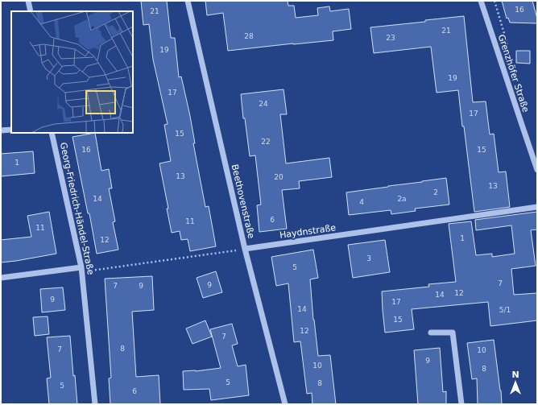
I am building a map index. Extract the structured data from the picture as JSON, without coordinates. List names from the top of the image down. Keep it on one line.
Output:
{"streets":{"street":["Grenzhöfer Straße","Beethovenstraße","Georg-Friedrich-Händel-Straße","Haydnstraße"]},"crossings":[["Beethovenstraße","Haydnstraße"]],"house_numbers":["16","21","21","28","23","19","19","17","24","17","15","22","16","15","1","13","20","13","2","14","2a","4","6","11","11","1","12","3","5","7","9","7","9","12","14","9","17","14","5/1","15","12","7","8","7","10","9","10","8","5","8","5","6"],"north":"top"}
